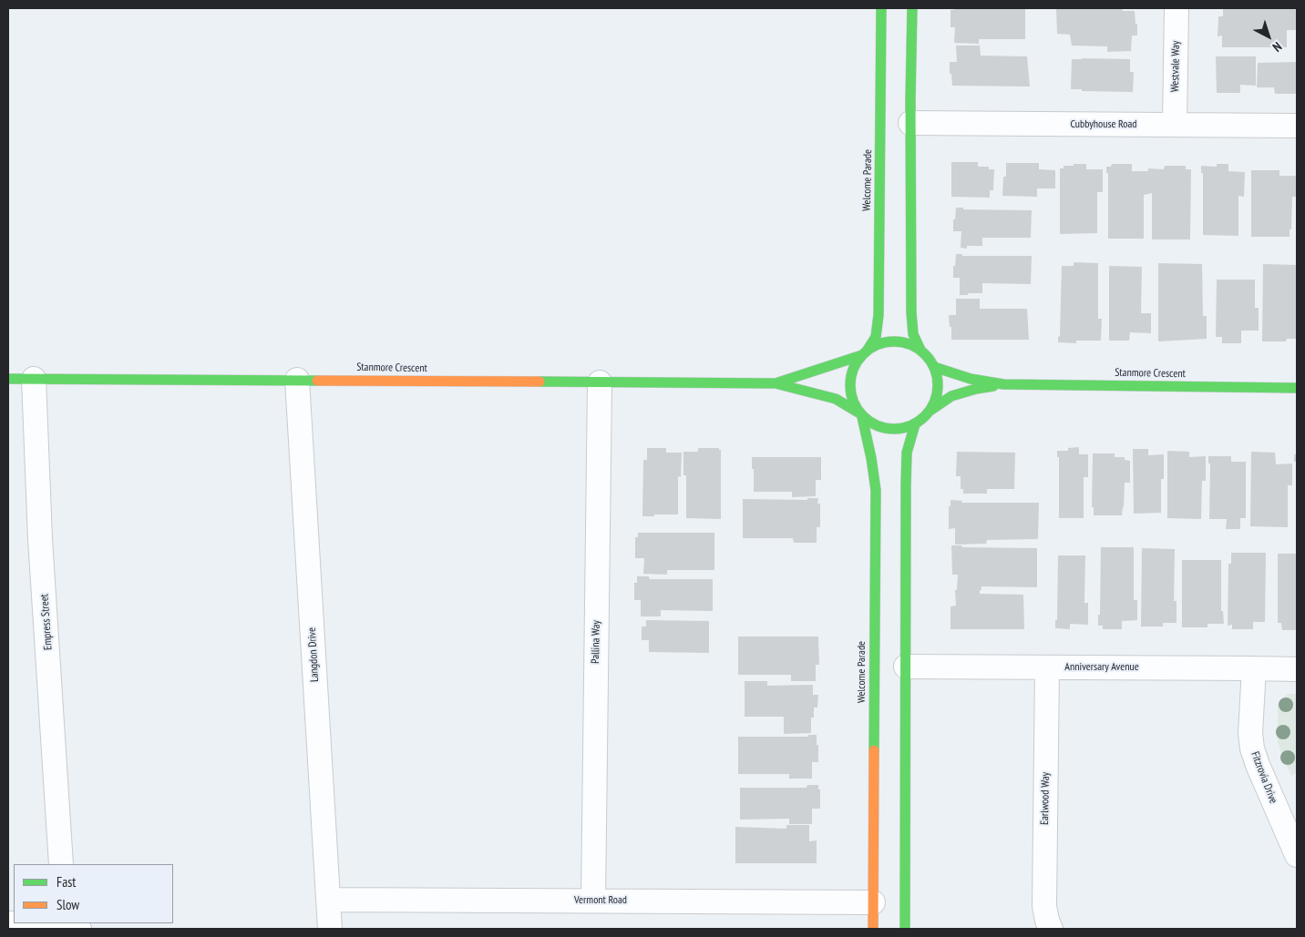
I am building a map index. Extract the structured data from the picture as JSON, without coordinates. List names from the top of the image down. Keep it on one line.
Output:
{"streets":{"street":["Westvale Way","Cubbyhouse Road","Welcome Parade","Stanmore Crescent","Empress Street","Pallina Way","Langdon Drive","Anniversary Avenue","Fitzrovia Drive","Earlwood Way","Vermont Road"]},"crossings":[["Westvale Way","Cubbyhouse Road"],["Welcome Parade","Stanmore Crescent"],["Welcome Parade","Vermont Road"],["Stanmore Crescent","Empress Street"],["Stanmore Crescent","Pallina Way"],["Stanmore Crescent","Langdon Drive"],["Pallina Way","Vermont Road"],["Langdon Drive","Vermont Road"],["Anniversary Avenue","Fitzrovia Drive"],["Anniversary Avenue","Earlwood Way"]],"legend":["Fast","Slow"],"north":"bottom right"}
